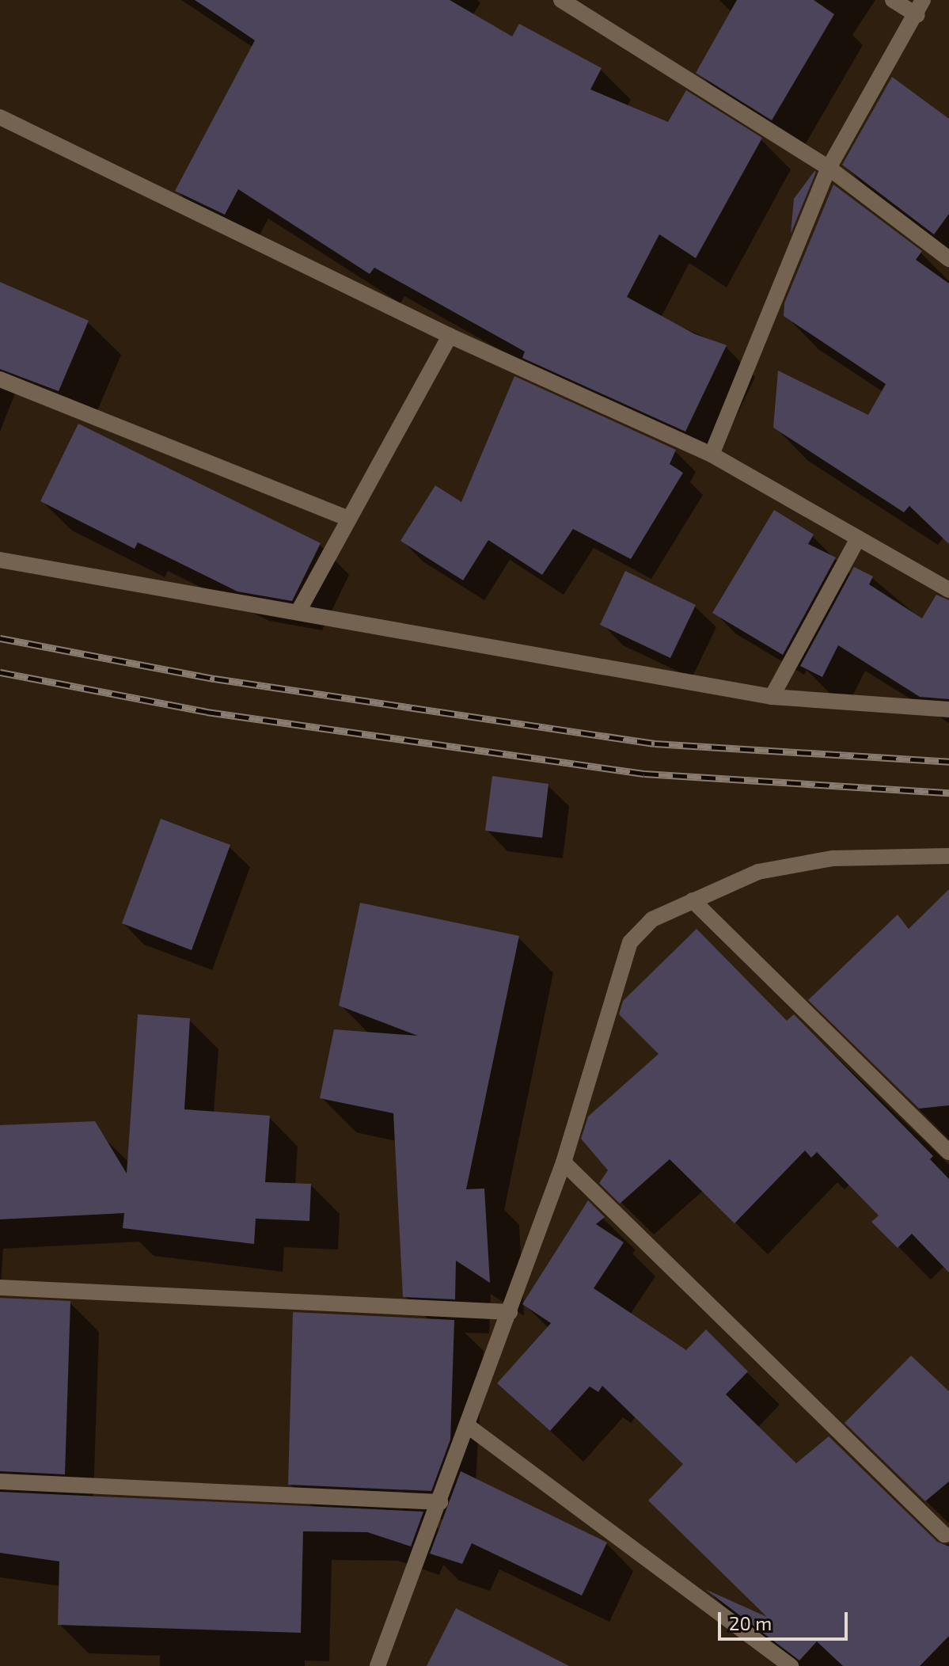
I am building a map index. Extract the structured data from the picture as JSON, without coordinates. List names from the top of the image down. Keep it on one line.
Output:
{"scale_bar":"20 m"}
